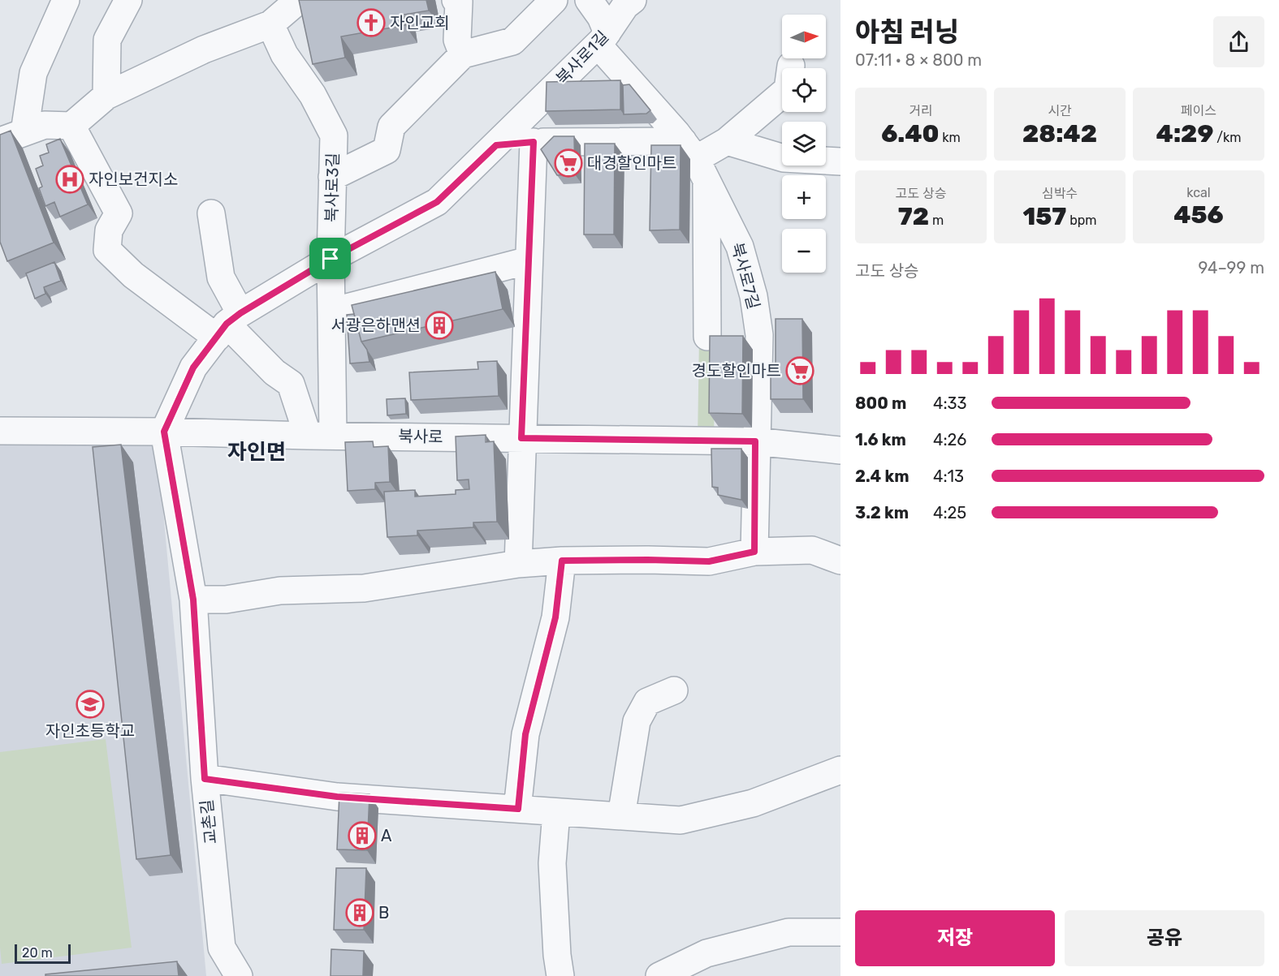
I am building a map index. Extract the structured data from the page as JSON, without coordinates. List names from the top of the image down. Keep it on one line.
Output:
{"streets":{"street":["북사로1길","북사로3길","북사로7길","북사로","교촌길"]},"crossings":[["북사로1길","북사로3길"],["북사로1길","북사로7길"],["북사로1길","북사로"],["북사로1길","교촌길"],["북사로3길","북사로"],["북사로7길","북사로"],["북사로","교촌길"]],"districts":["자인면"],"places":{"church":["자인교회"],"supermarket":["대경할인마트","경도할인마트"],"hospital":["자인보건지소"],"building":["서광은하맨션","A","B"],"school or university":["자인초등학교"]},"scale_bar":"20 m","north":"right","page":{"heading":["아침 러닝","07:11 · 8 × 800 m"],"map_buttons":["+","−"],"stats":[["거리","6.40 km"],["시간","28:42"],["페이스","4:29 /km"],["고도 상승","72 m"],["심박수","157 bpm"],["kcal","456"]],"chart":["고도 상승","94–99 m"],"list":[{"name":"800 m","note":"4:33"},{"name":"1.6 km","note":"4:26"},{"name":"2.4 km","note":"4:13"},{"name":"3.2 km","note":"4:25"}],"buttons":["저장","공유"],"scale":"20 m"}}
